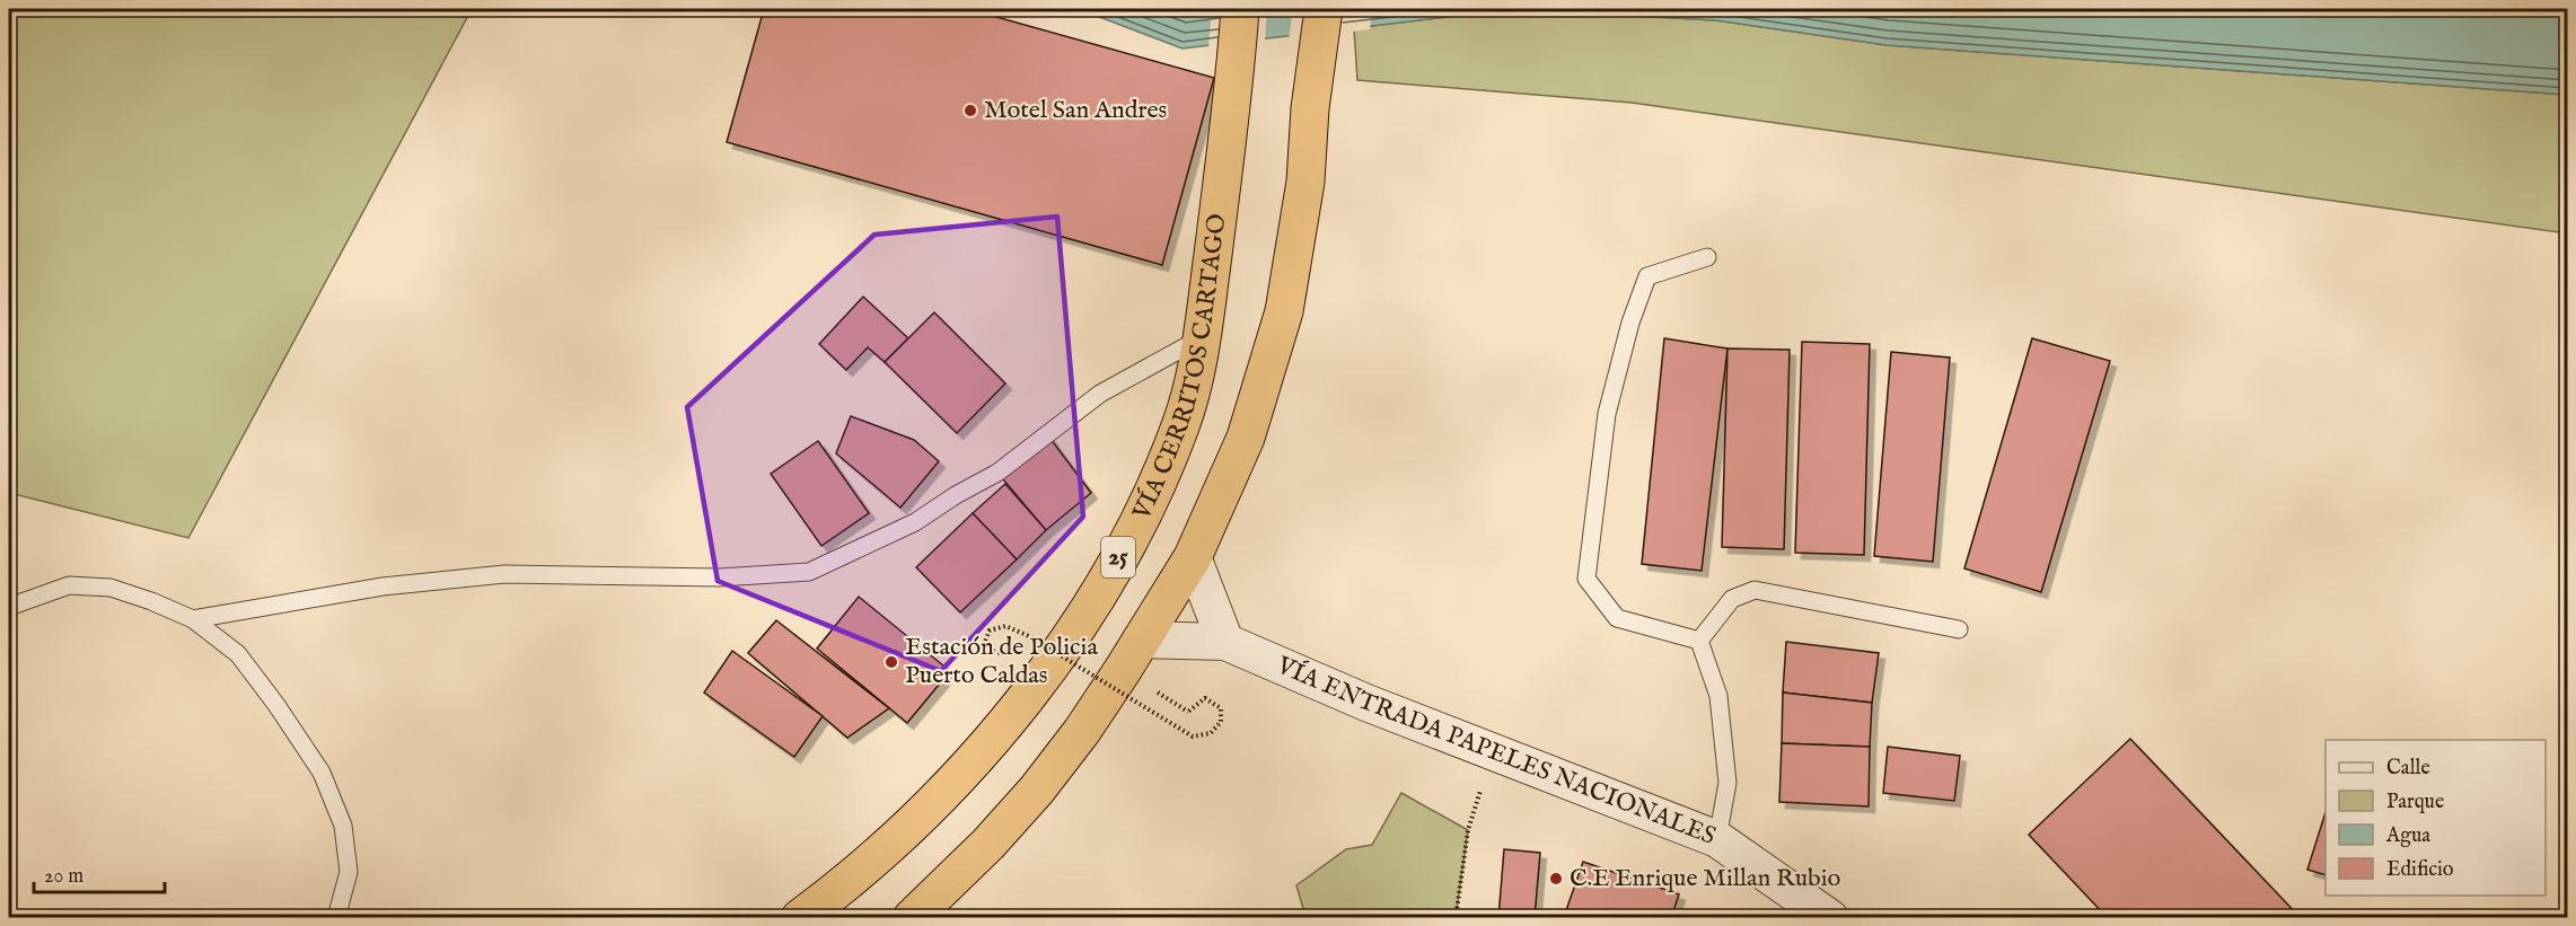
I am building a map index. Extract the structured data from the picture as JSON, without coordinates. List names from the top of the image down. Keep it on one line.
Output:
{"streets":{"highway":["VÍA CERRITOS CARTAGO","25"],"street":["VÍA ENTRADA PAPELES NACIONALES"]},"crossings":[["25","VÍA ENTRADA PAPELES NACIONALES"]],"places":["Motel San Andres","Estación de Policia Puerto Caldas","C.E Enrique Millan Rubio"],"legend":["Calle","Parque","Agua","Edificio"],"scale_bar":"20 m"}
